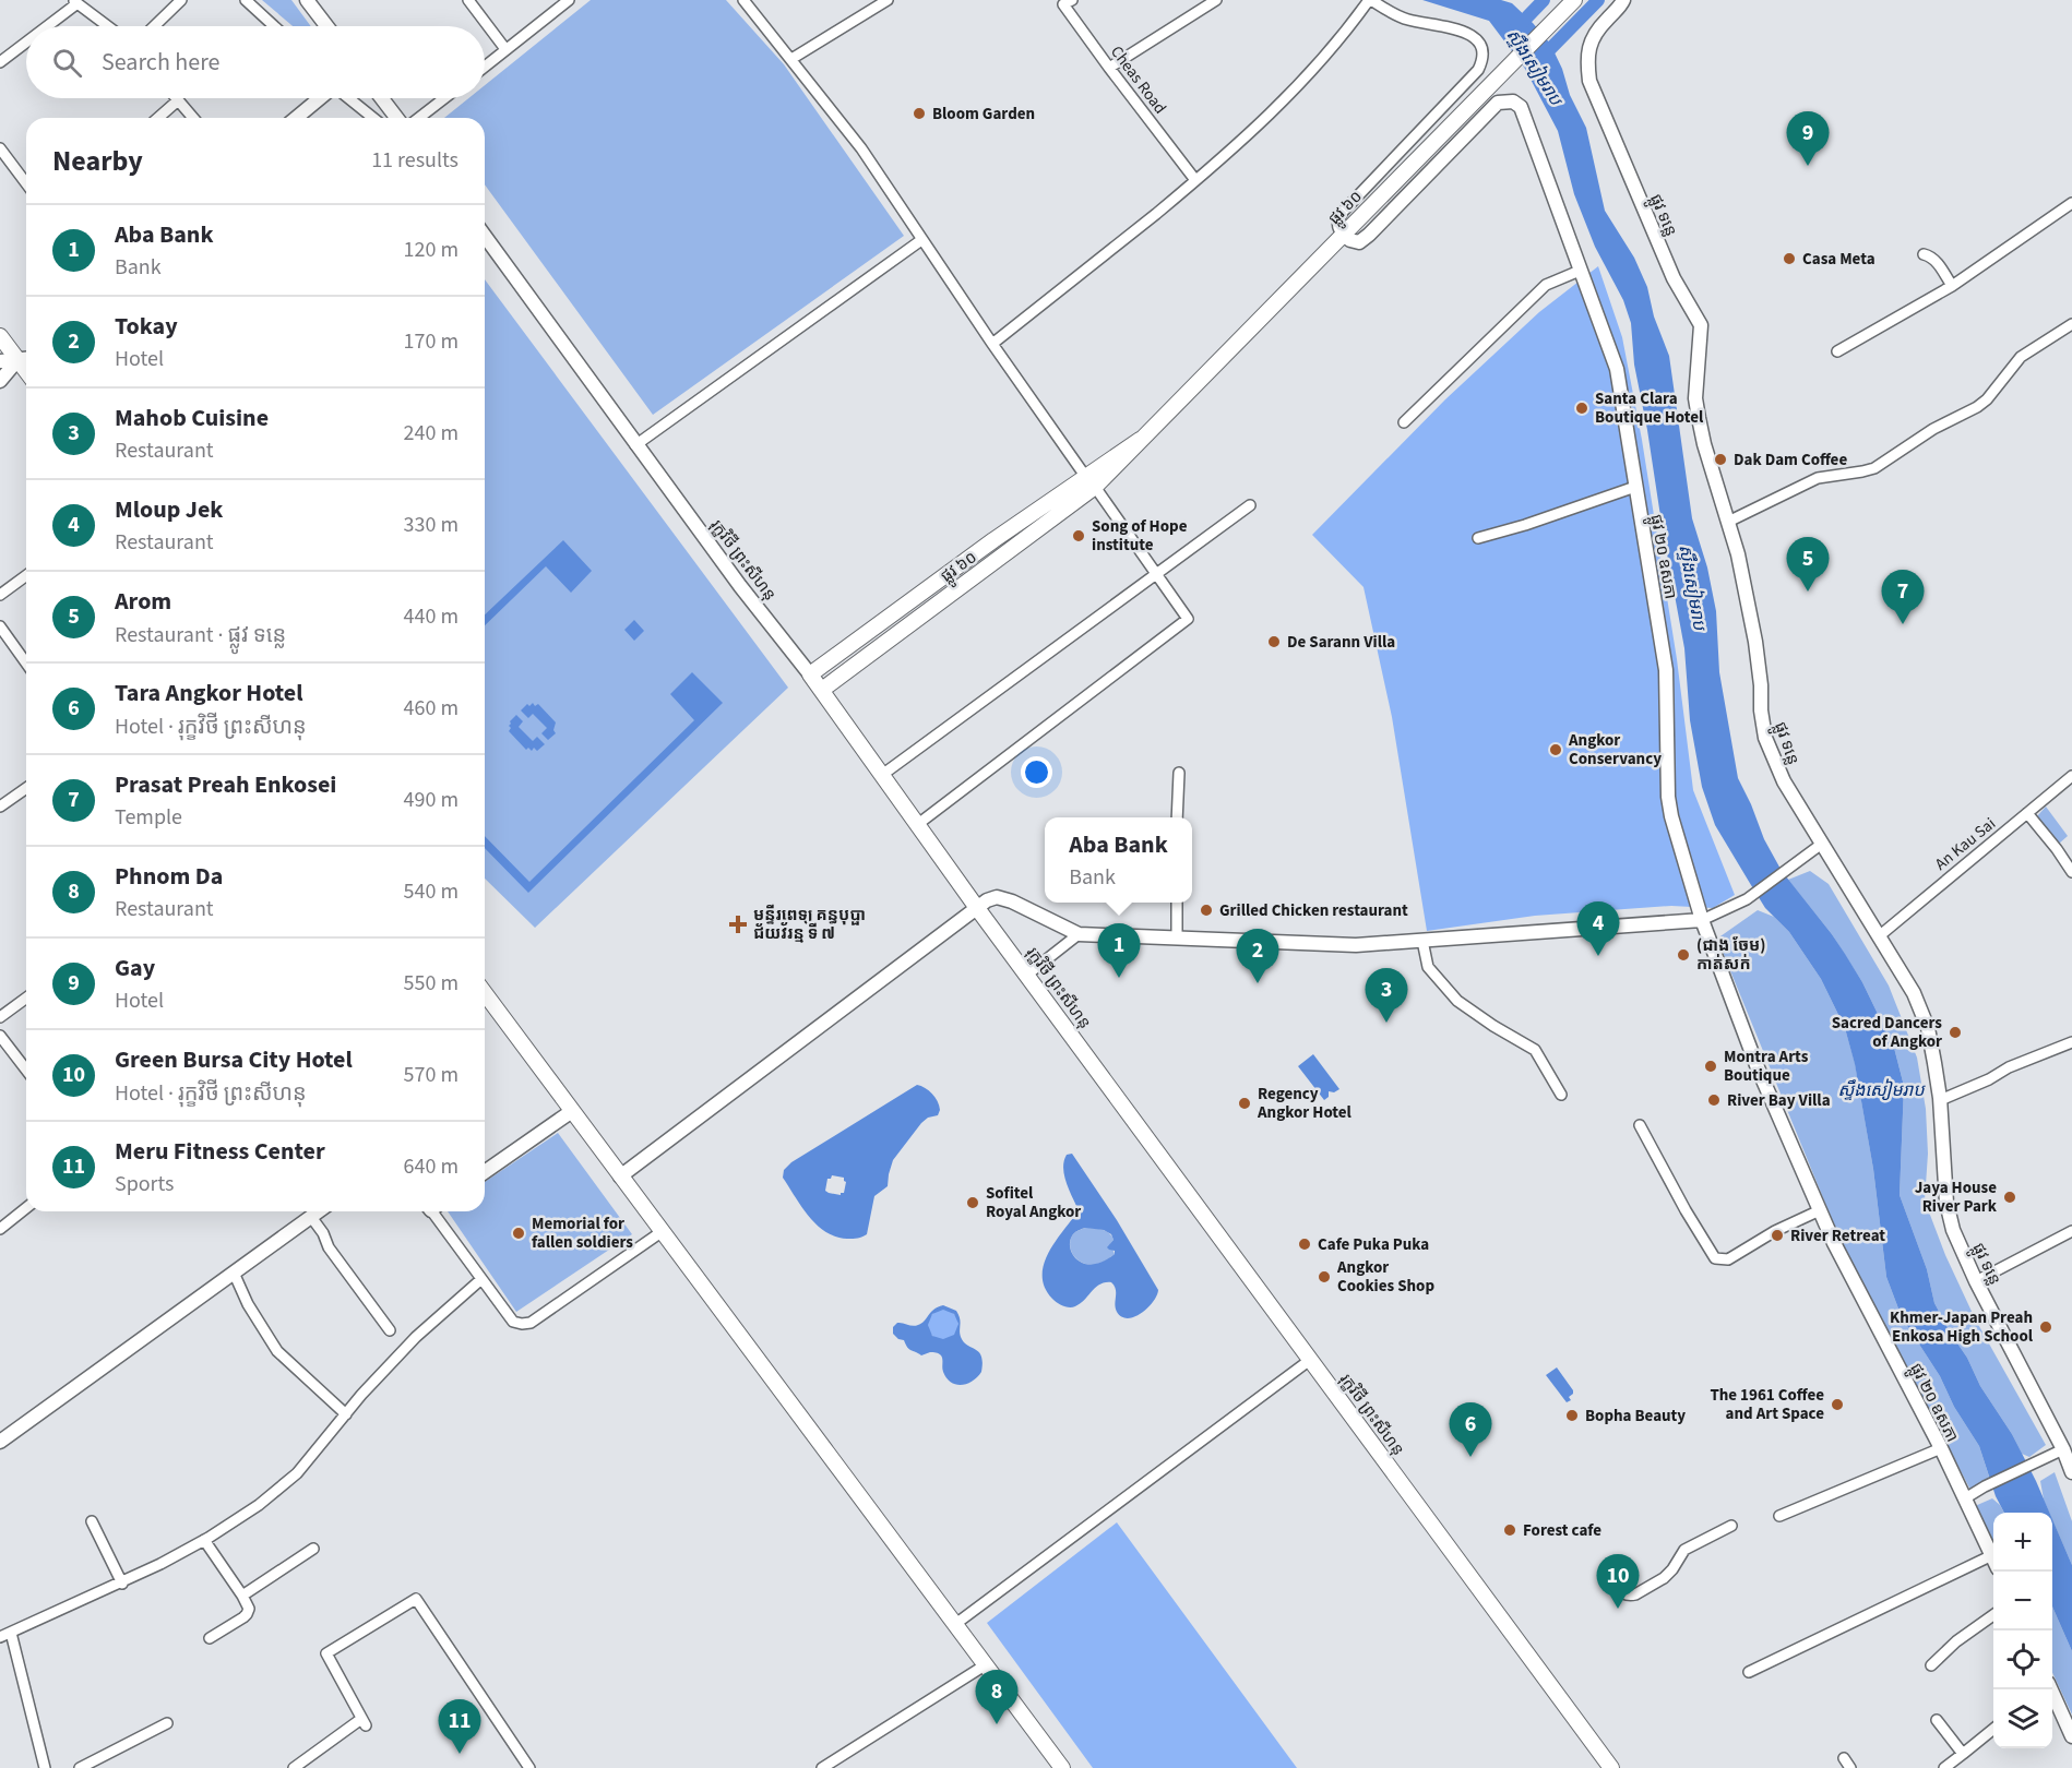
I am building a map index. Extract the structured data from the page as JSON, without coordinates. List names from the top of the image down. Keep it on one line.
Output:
{"streets":{"main road":["ផ្លូវ ៦០","រុក្ខវិថី ព្រះសីហនុ"],"street":["Cheas Road","ផ្លូវ ទន្លេ","ផ្លូវ ២០ ឧសភា","An Kau Sai"]},"crossings":[["ផ្លូវ ៦០","ផ្លូវ ២០ ឧសភា"],["ផ្លូវ ៦០","រុក្ខវិថី ព្រះសីហនុ"],["ផ្លូវ ទន្លេ","An Kau Sai"]],"water":["ស្ទឹងសៀមរាប"],"places":{"other":["Bloom Garden","Casa Meta","Santa Clara Boutique Hotel","Dak Dam Coffee","Song of Hope institute","De Sarann Villa","Angkor Conservancy","Grilled Chicken restaurant","(ជាង ចែម) កាត់សក់","Sacred Dancers of Angkor","Montra Arts Boutique","River Bay Villa","Regency Angkor Hotel","Jaya House River Park","Sofitel Royal Angkor","Memorial for fallen soldiers","River Retreat","Cafe Puka Puka","Angkor Cookies Shop","Khmer-Japan Preah Enkosa High School","The 1961 Coffee and Art Space","Bopha Beauty","Forest cafe"],"health":["មន្ទីរពេទ្យ គន្ធបុប្ផា ជ័យវ័រន្ម ទី ៧"]},"page":{"search":"Search here","pins":["9","5","7","4","1","2","3","6","10","8","11"],"heading":["Nearby","11 results"],"list":[{"mark":"1","name":"Aba Bank","note":"Bank","value":"120 m"},{"mark":"2","name":"Tokay","note":"Hotel","value":"170 m"},{"mark":"3","name":"Mahob Cuisine","note":"Restaurant","value":"240 m"},{"mark":"4","name":"Mloup Jek","note":"Restaurant","value":"330 m"},{"mark":"5","name":"Arom","note":"Restaurant · ផ្លូវ ទន្លេ","value":"440 m"},{"mark":"6","name":"Tara Angkor Hotel","note":"Hotel · រុក្ខវិថី ព្រះសីហនុ","value":"460 m"},{"mark":"7","name":"Prasat Preah Enkosei","note":"Temple","value":"490 m"},{"mark":"8","name":"Phnom Da","note":"Restaurant","value":"540 m"},{"mark":"9","name":"Gay","note":"Hotel","value":"550 m"},{"mark":"10","name":"Green Bursa City Hotel","note":"Hotel · រុក្ខវិថី ព្រះសីហនុ","value":"570 m"},{"mark":"11","name":"Meru Fitness Center","note":"Sports","value":"640 m"}],"popup":["Aba Bank","Bank"],"map_buttons":["+","−"]}}
